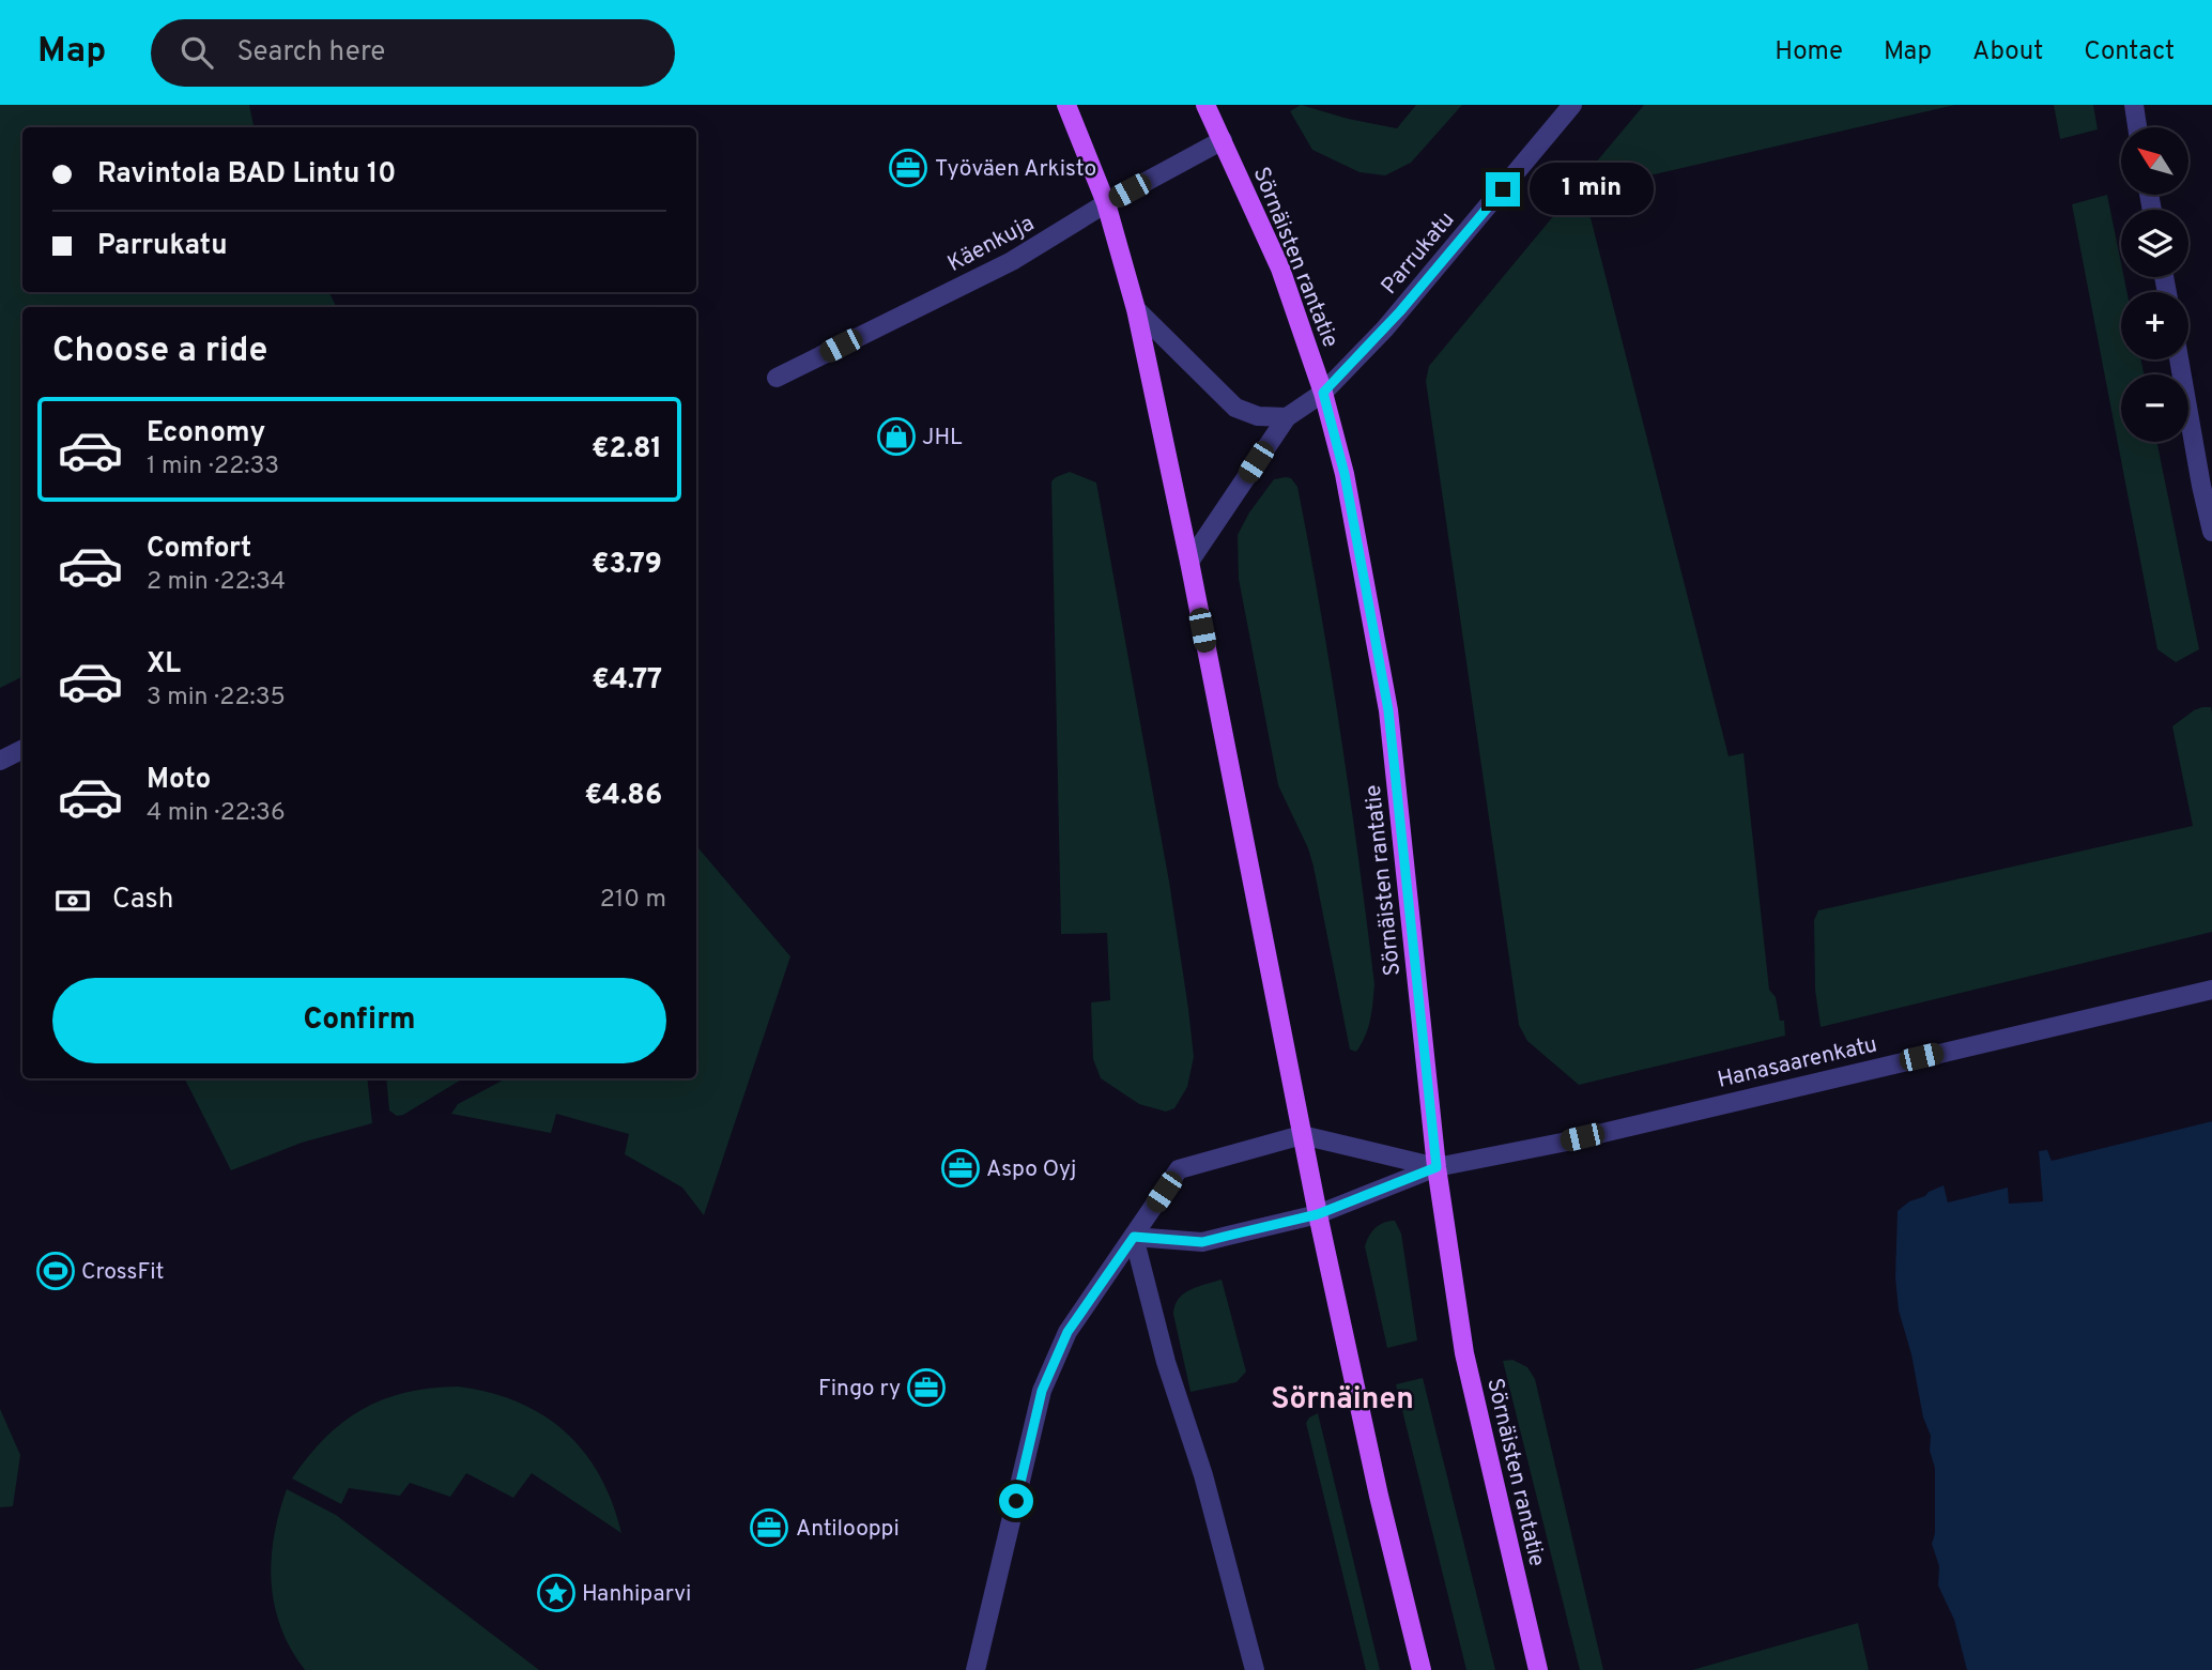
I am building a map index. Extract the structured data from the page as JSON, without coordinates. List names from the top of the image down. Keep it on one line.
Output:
{"streets":{"main road":["Sörnäisten rantatie"],"street":["Käenkuja","Parrukatu","Hanasaarenkatu"]},"crossings":[["Käenkuja","Sörnäisten rantatie"],["Parrukatu","Sörnäisten rantatie"],["Sörnäisten rantatie","Hanasaarenkatu"]],"districts":["Sörnäinen"],"places":{"office":["Työväen Arkisto","Aspo Oyj","Fingo ry","Antilooppi"],"shop":["JHL"],"sports":["CrossFit"],"place":["Hanhiparvi"]},"north":"top left","page":{"header":"Map","search":"Search here","nav":["Home","Map","About","Contact"],"map_buttons":["+","−"],"banner":["Ravintola BAD Lintu 10","Parrukatu"],"bubble":"1 min","heading":"Choose a ride","list":[{"name":"Economy","note":"1 min · 22:33","value":"€2.81"},{"name":"Comfort","note":"2 min · 22:34","value":"€3.79"},{"name":"XL","note":"3 min · 22:35","value":"€4.77"},{"name":"Moto","note":"4 min · 22:36","value":"€4.86"}],"pay":["Cash","210 m"],"buttons":"Confirm"}}
